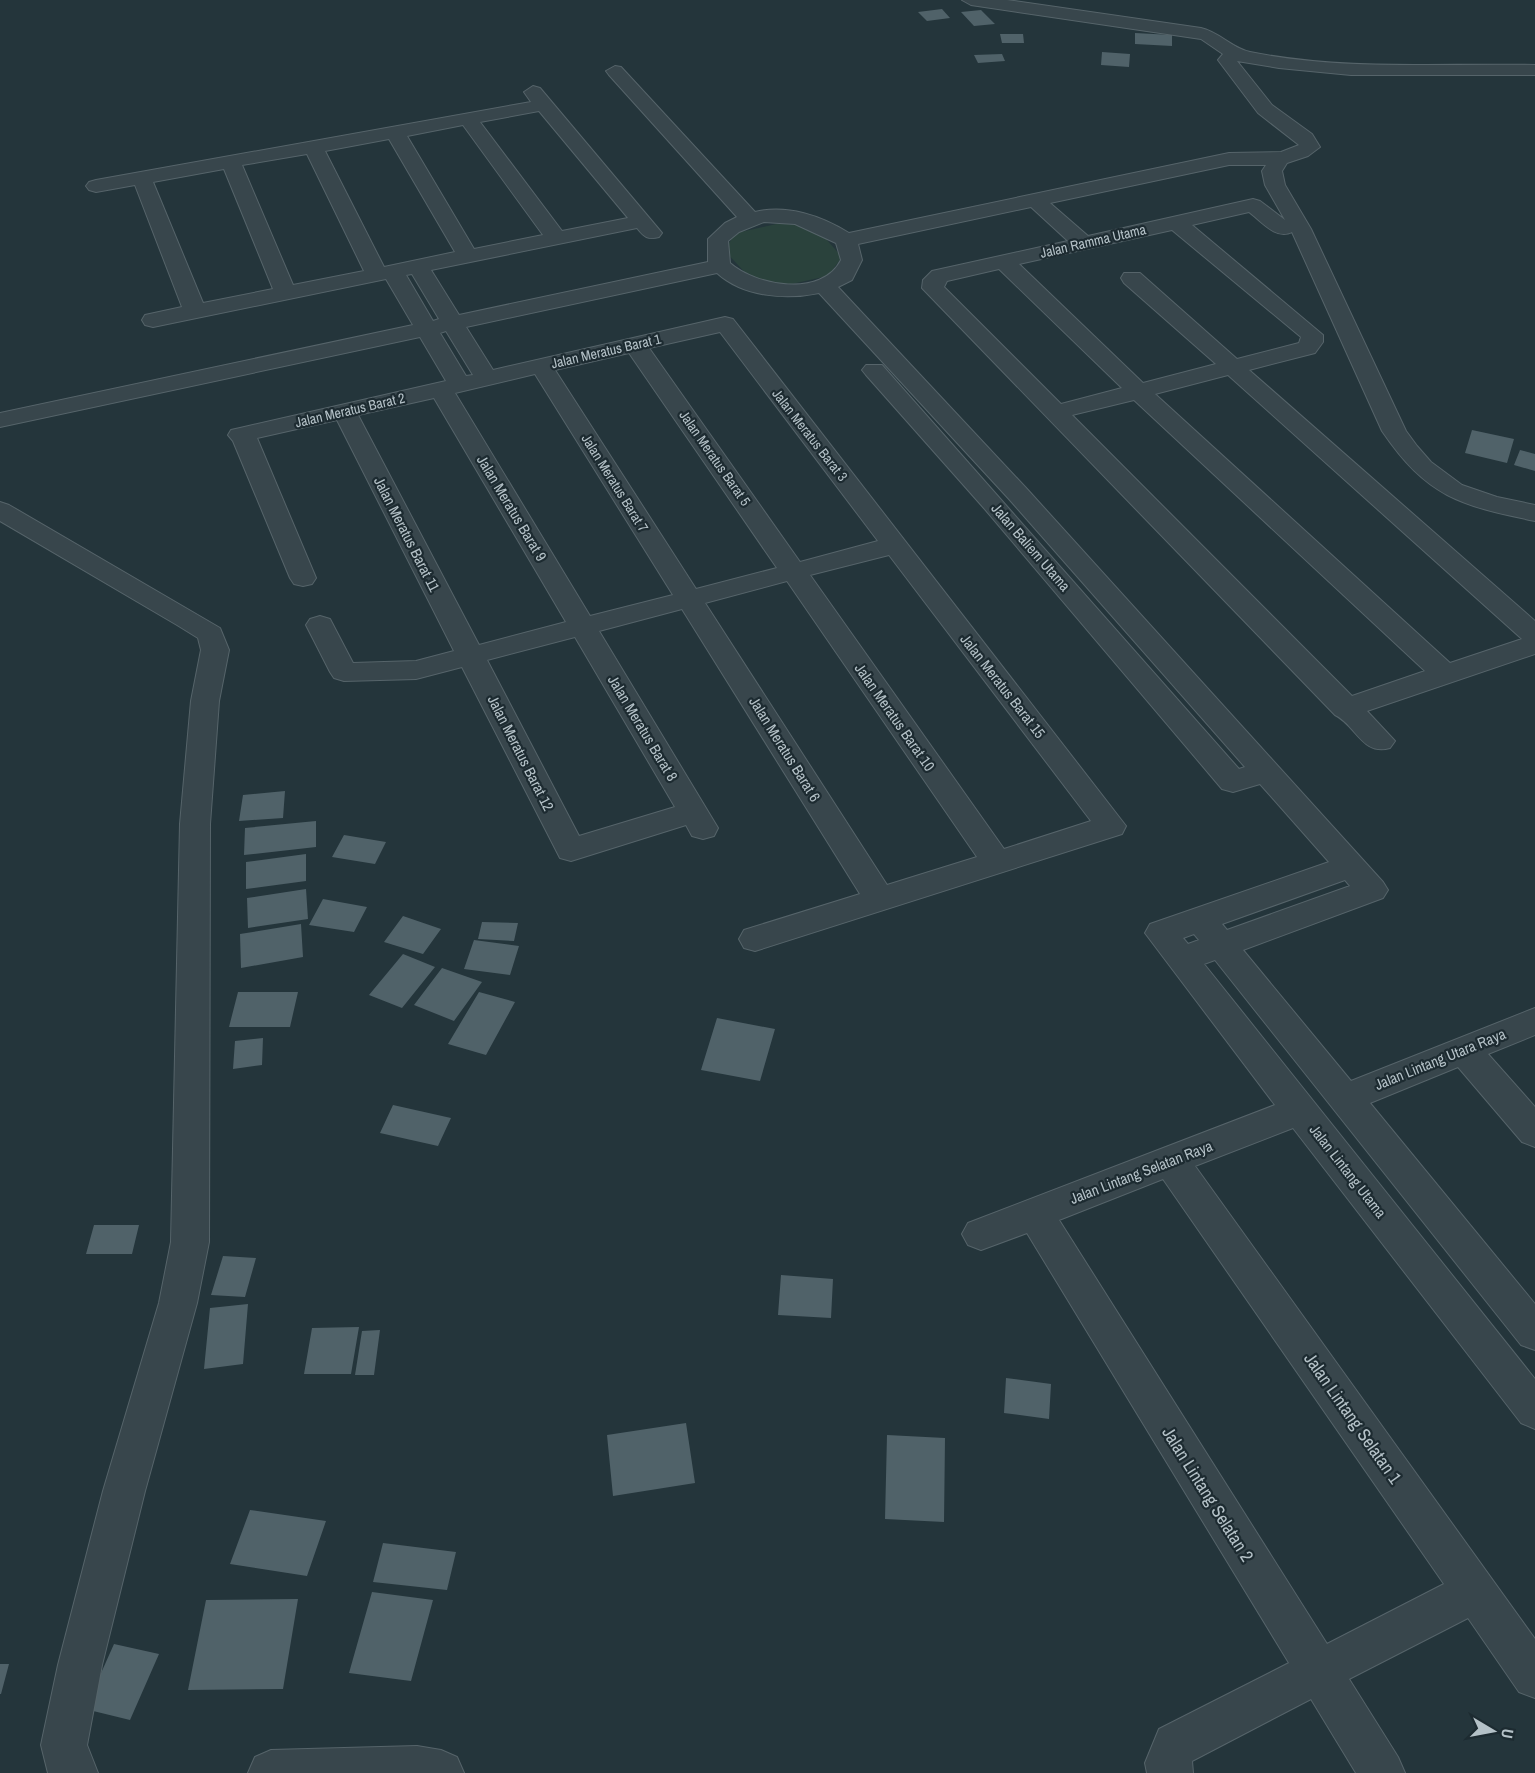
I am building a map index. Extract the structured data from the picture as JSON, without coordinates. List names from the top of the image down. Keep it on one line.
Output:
{"streets":{"street":["Jalan Ramma Utama","Jalan Meratus Barat 1","Jalan Meratus Barat 2","Jalan Meratus Barat 3","Jalan Meratus Barat 5","Jalan Meratus Barat 7","Jalan Meratus Barat 9","Jalan Meratus Barat 11","Jalan Baliem Utama","Jalan Meratus Barat 15","Jalan Meratus Barat 10","Jalan Meratus Barat 8","Jalan Meratus Barat 6","Jalan Meratus Barat 12","Jalan Lintang Utara Raya","Jalan Lintang Utama","Jalan Lintang Selatan Raya","Jalan Lintang Selatan 1","Jalan Lintang Selatan 2"]},"crossings":[["Jalan Meratus Barat 1","Jalan Meratus Barat 2"],["Jalan Meratus Barat 1","Jalan Meratus Barat 3"],["Jalan Meratus Barat 1","Jalan Meratus Barat 5"],["Jalan Meratus Barat 1","Jalan Meratus Barat 7"],["Jalan Meratus Barat 1","Jalan Meratus Barat 9"],["Jalan Meratus Barat 2","Jalan Meratus Barat 9"],["Jalan Meratus Barat 2","Jalan Meratus Barat 11"],["Jalan Meratus Barat 3","Jalan Meratus Barat 15"],["Jalan Meratus Barat 5","Jalan Meratus Barat 10"],["Jalan Meratus Barat 7","Jalan Meratus Barat 6"],["Jalan Meratus Barat 9","Jalan Meratus Barat 8"],["Jalan Meratus Barat 11","Jalan Meratus Barat 12"],["Jalan Baliem Utama","Jalan Lintang Utama"],["Jalan Meratus Barat 15","Jalan Meratus Barat 10"],["Jalan Meratus Barat 8","Jalan Meratus Barat 12"],["Jalan Lintang Utama","Jalan Lintang Selatan Raya"],["Jalan Lintang Selatan Raya","Jalan Lintang Selatan 1"],["Jalan Lintang Selatan Raya","Jalan Lintang Selatan 2"]],"north":"right"}
